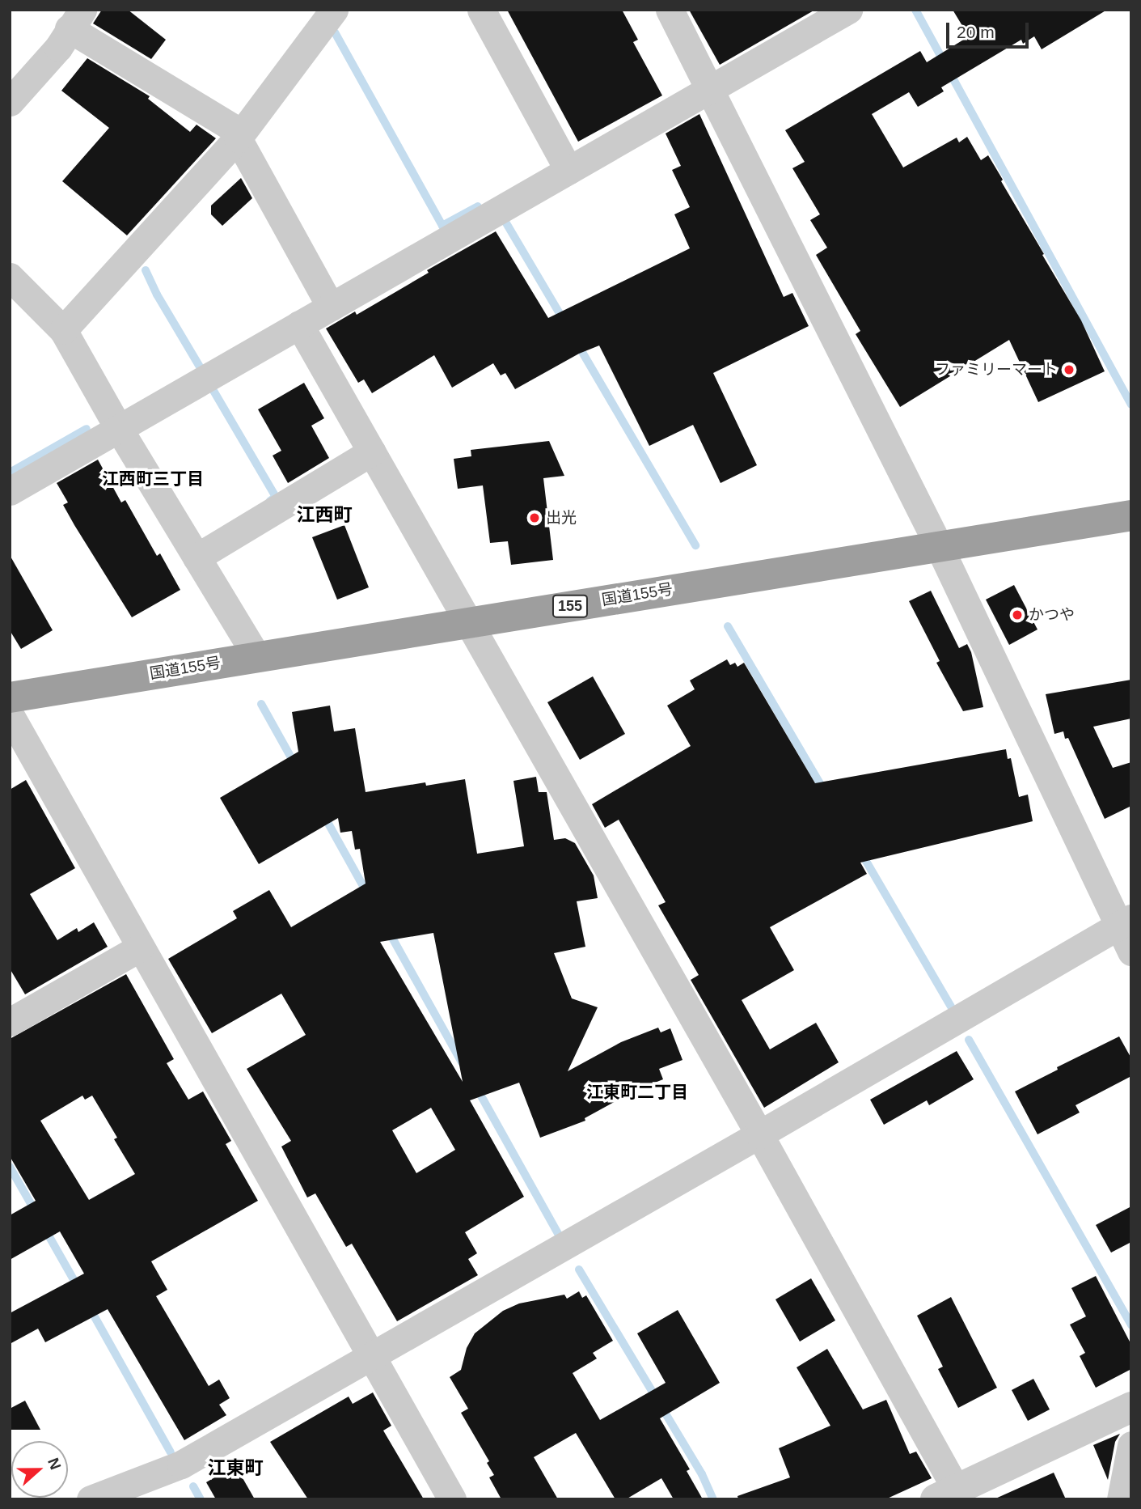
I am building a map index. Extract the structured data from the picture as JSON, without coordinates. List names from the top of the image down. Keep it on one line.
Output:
{"streets":{"highway":["国道155号","155"]},"districts":["江西町三丁目","江西町","江東町二丁目","江東町"],"places":["ファミリーマート","出光","かつや"],"scale_bar":"20 m","north":"right"}
